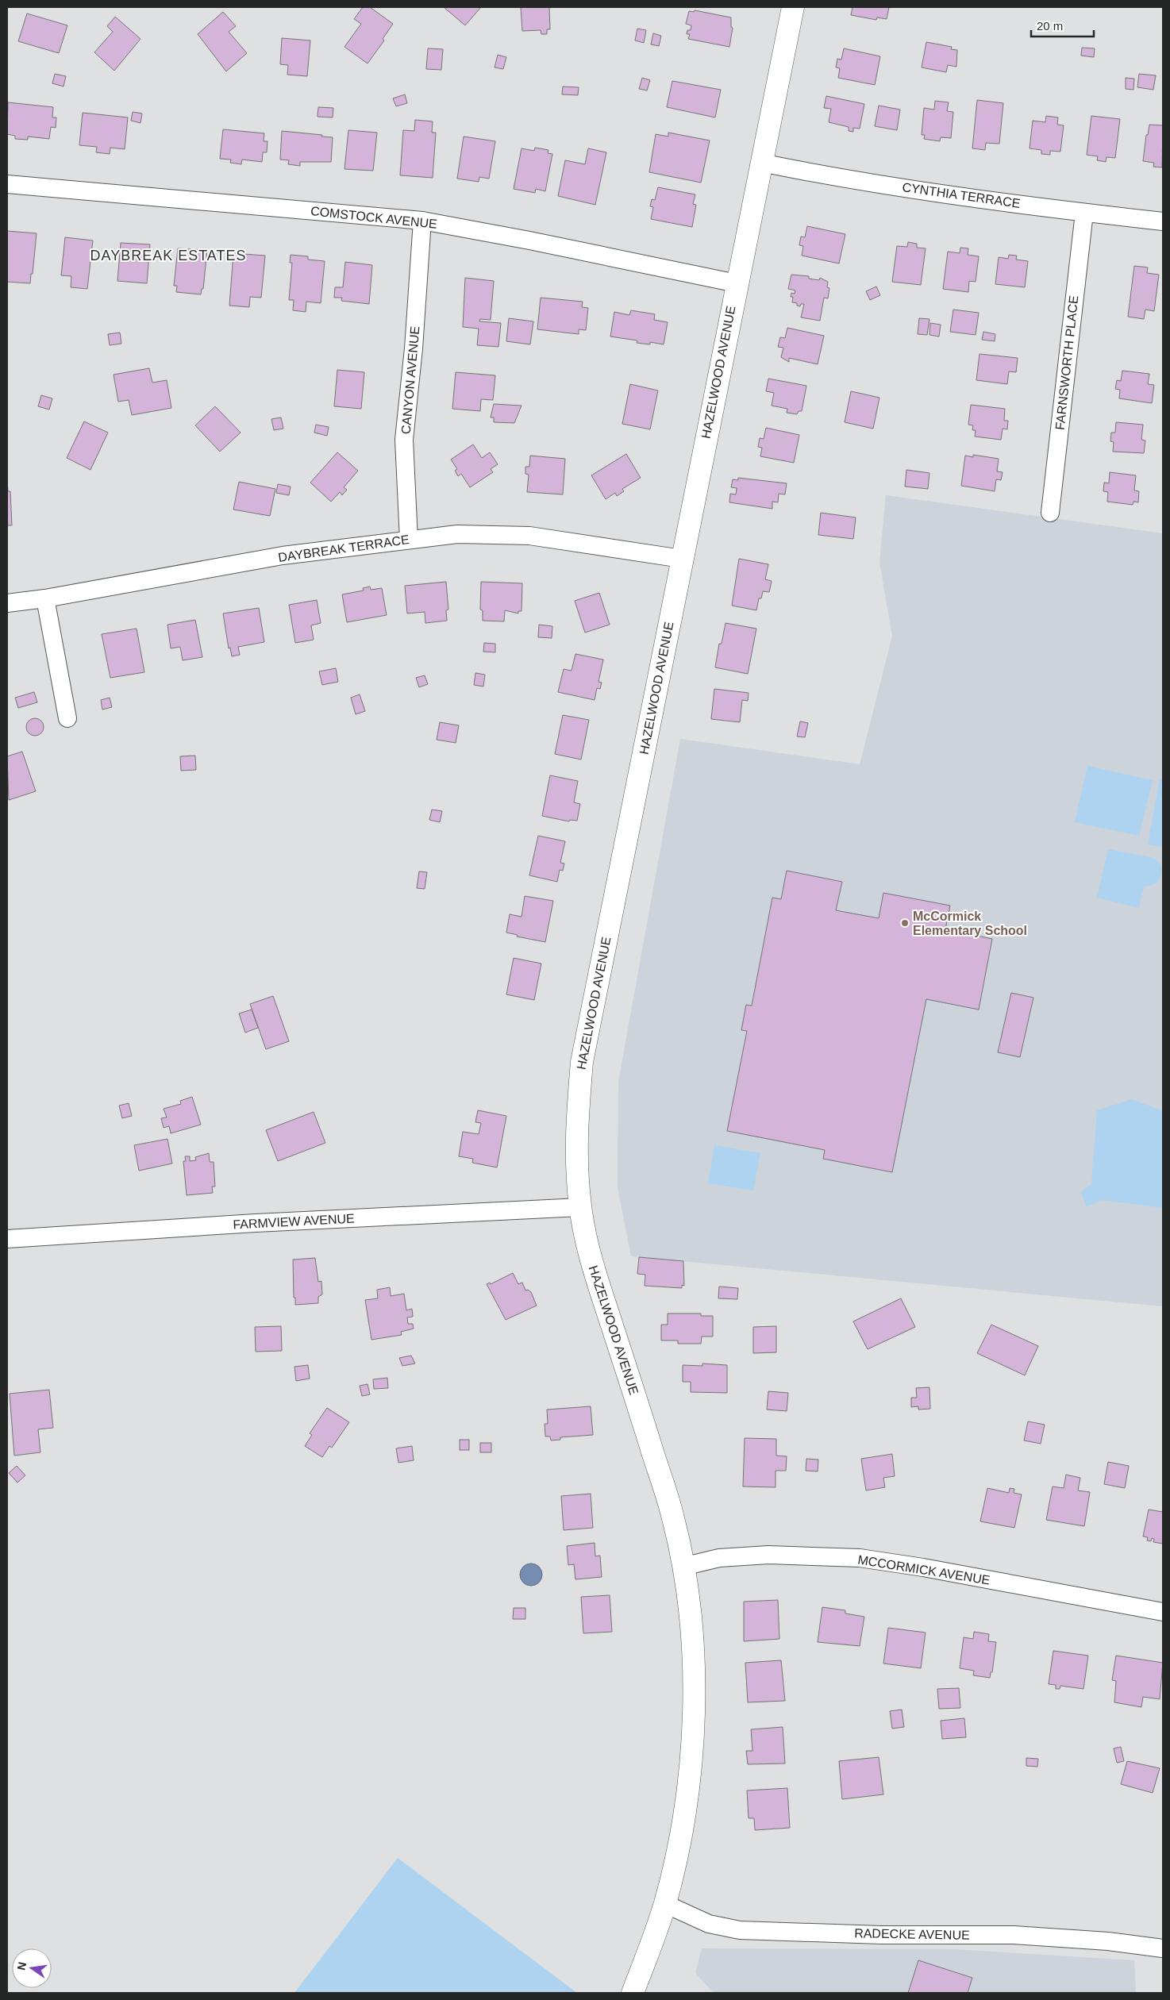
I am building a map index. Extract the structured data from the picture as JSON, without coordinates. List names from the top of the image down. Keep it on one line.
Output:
{"streets":{"street":["CYNTHIA TERRACE","COMSTOCK AVENUE","FARNSWORTH PLACE","HAZELWOOD AVENUE","CANYON AVENUE","DAYBREAK TERRACE","FARMVIEW AVENUE","MCCORMICK AVENUE","RADECKE AVENUE"]},"crossings":[["CYNTHIA TERRACE","FARNSWORTH PLACE"],["CYNTHIA TERRACE","HAZELWOOD AVENUE"],["COMSTOCK AVENUE","HAZELWOOD AVENUE"],["COMSTOCK AVENUE","CANYON AVENUE"],["HAZELWOOD AVENUE","DAYBREAK TERRACE"],["HAZELWOOD AVENUE","FARMVIEW AVENUE"],["HAZELWOOD AVENUE","MCCORMICK AVENUE"],["HAZELWOOD AVENUE","RADECKE AVENUE"],["CANYON AVENUE","DAYBREAK TERRACE"]],"districts":["DAYBREAK ESTATES"],"places":["McCormick Elementary School"],"scale_bar":"20 m","north":"left"}
